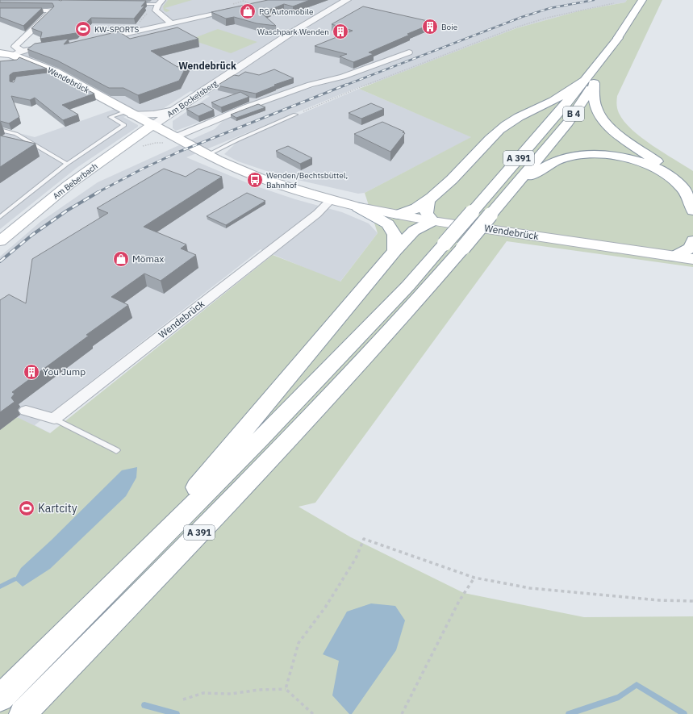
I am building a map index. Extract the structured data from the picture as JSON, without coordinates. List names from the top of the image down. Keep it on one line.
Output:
{"streets":{"main road":["Wendebrück","B 4","A 391","Am Beberbach"],"street":["Am Bockelsberg"]},"crossings":[["Wendebrück","Am Bockelsberg"],["Wendebrück","Am Beberbach"],["Am Bockelsberg","Am Beberbach"],["B 4","A 391"]],"districts":["Wendebrück"],"places":{"shop":["PG Automobile","Mömax"],"building":["Boie","Waschpark Wenden","You Jump"],"sports":["KW-SPORTS","Kartcity"],"bus stop":["Wenden/Bechtsbüttel, Bahnhof"]}}
